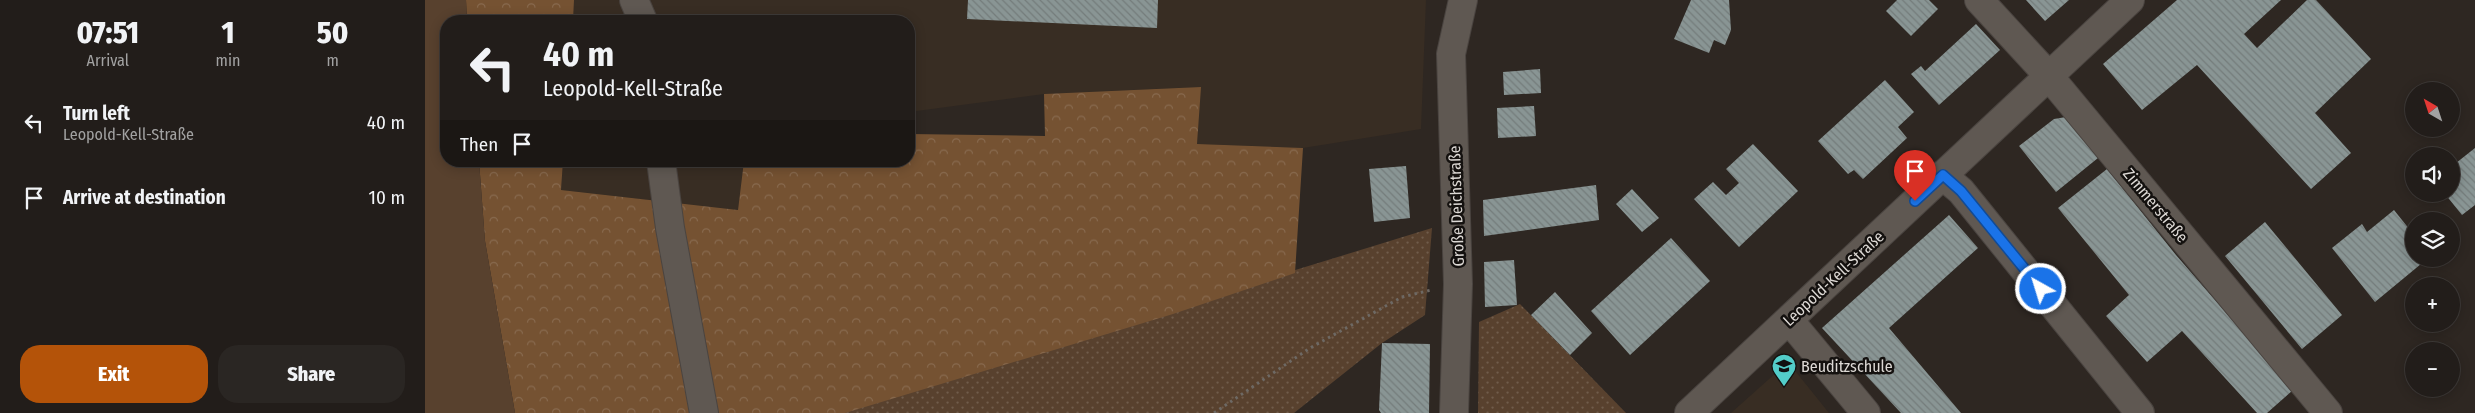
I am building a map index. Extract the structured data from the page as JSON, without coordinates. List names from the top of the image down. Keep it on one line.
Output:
{"streets":{"street":["Zimmerstraße","Große Deichstraße","Leopold-Kell-Straße"]},"crossings":[["Zimmerstraße","Leopold-Kell-Straße"]],"places":{"school or university":["Beuditzschule"]},"north":"top left","page":{"eta":["07:51","Arrival","1","min","50","m"],"turn":["40 m","Leopold-Kell-Straße"],"map_buttons":["+","−"],"list":[{"name":"Turn left","note":"Leopold-Kell-Straße","value":"40 m"},{"name":"Arrive at destination","value":"10 m"}],"then":"Then","buttons":["Exit","Share"]}}
